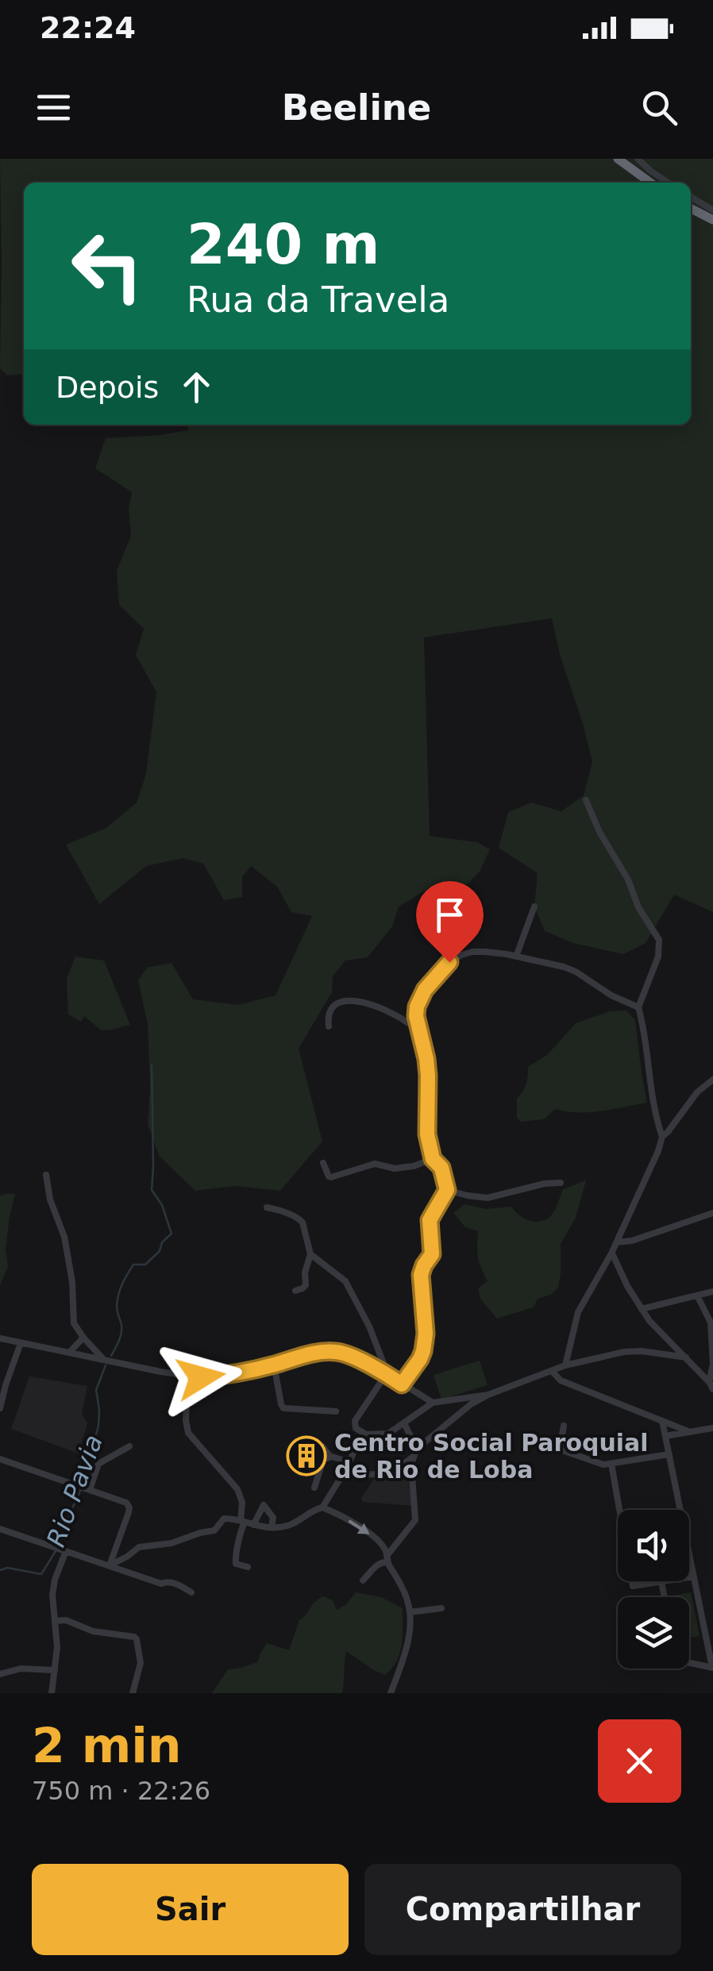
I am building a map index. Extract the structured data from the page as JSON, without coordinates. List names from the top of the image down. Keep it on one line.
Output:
{"water":["Rio Pavia"],"places":{"building":["Centro Social Paroquial de Rio de Loba"]},"page":{"status":"22:24","header":"Beeline","turn":["240 m","Rua da Travela"],"then":"Depois","heading":["2 min","750 m · 22:26"],"buttons":["Sair","Compartilhar"]}}
